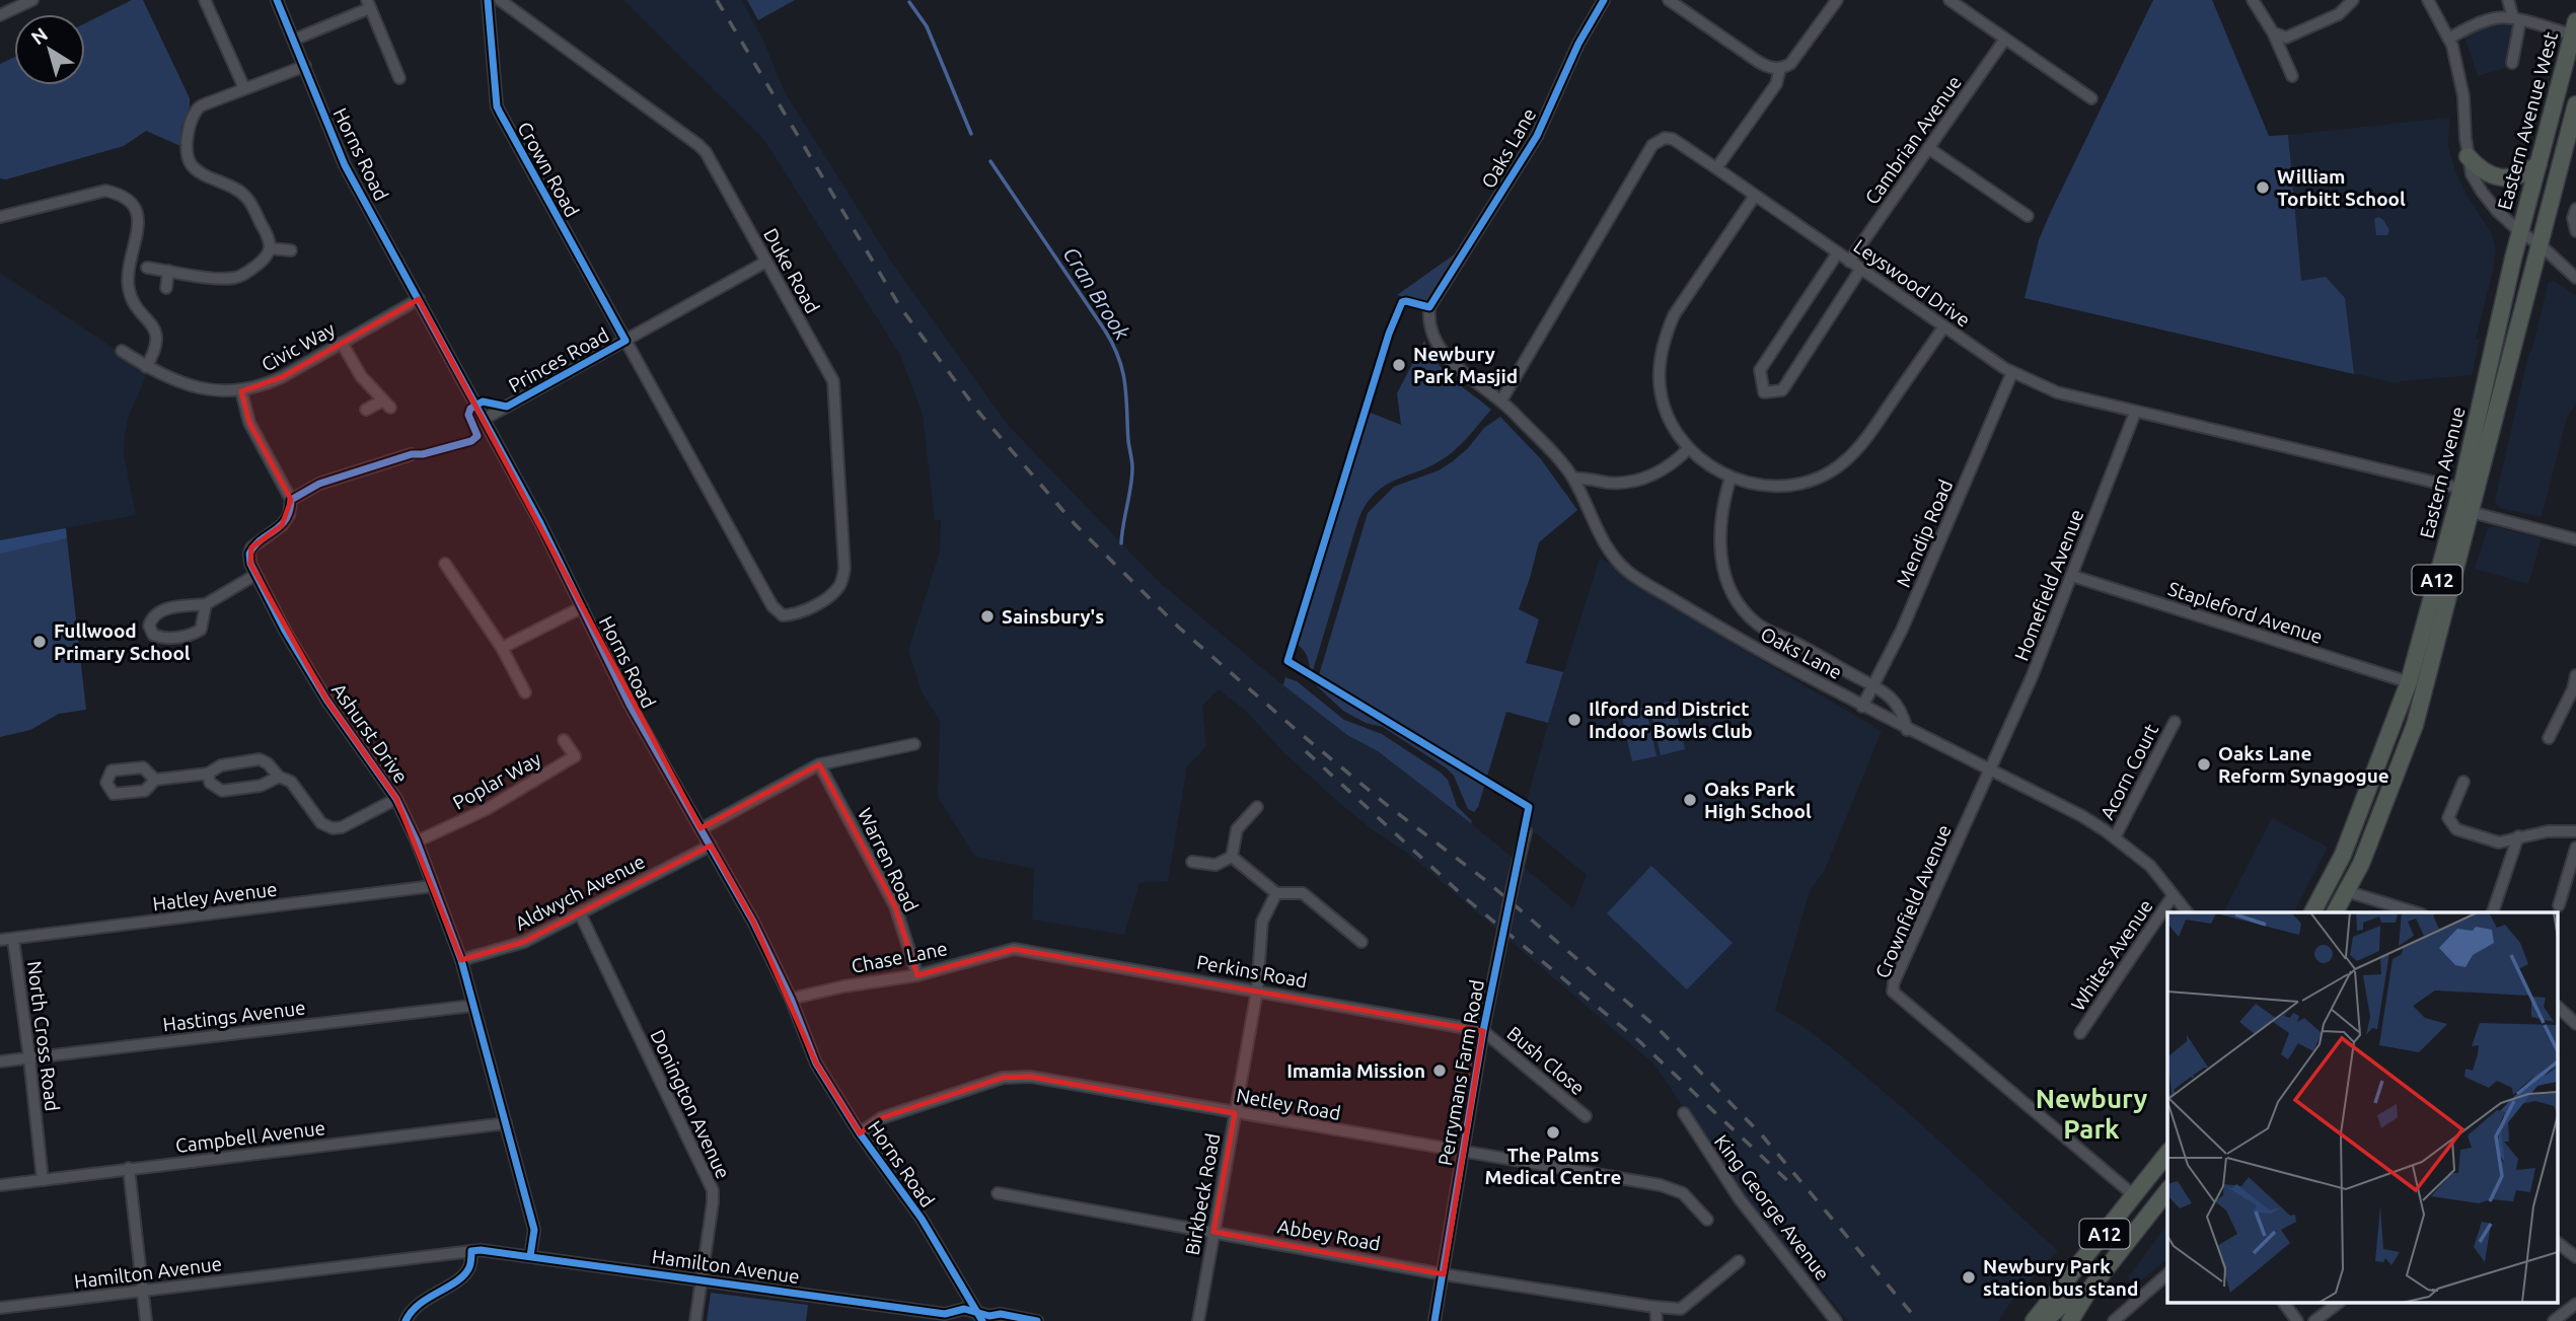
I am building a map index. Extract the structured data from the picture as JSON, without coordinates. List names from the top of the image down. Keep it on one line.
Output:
{"streets":{"highway":["Eastern Avenue West","Eastern Avenue","A12"],"street":["Cambrian Avenue","Oaks Lane","Horns Road","Crown Road","Duke Road","Leyswood Drive","Civic Way","Princes Road","Mendip Road","Homefield Avenue","Stapleford Avenue","Ashurst Drive","Acorn Court","Poplar Way","Warren Road","Aldwych Avenue","Hatley Avenue","Crownfield Avenue","Whites Avenue","Chase Lane","Perkins Road","Hastings Avenue","North Cross Road","Bush Close","Perrymans Farm Road","Donington Avenue","Netley Road","Campbell Avenue","Birkbeck Road","King George Avenue","Abbey Road","Hamilton Avenue"]},"crossings":[["Eastern Avenue West","Eastern Avenue"],["Cambrian Avenue","Leyswood Drive"],["Oaks Lane","Leyswood Drive"],["Oaks Lane","Mendip Road"],["Oaks Lane","Homefield Avenue"],["Oaks Lane","Acorn Court"],["Oaks Lane","Crownfield Avenue"],["Oaks Lane","Whites Avenue"],["Horns Road","Civic Way"],["Horns Road","Princes Road"],["Horns Road","Aldwych Avenue"],["Horns Road","Chase Lane"],["Horns Road","Netley Road"],["Horns Road","Hamilton Avenue"],["Crown Road","Duke Road"],["Crown Road","Princes Road"],["Duke Road","Princes Road"],["Leyswood Drive","Eastern Avenue"],["Leyswood Drive","Mendip Road"],["Leyswood Drive","Homefield Avenue"],["Eastern Avenue","A12"],["Eastern Avenue","Stapleford Avenue"],["A12","Crownfield Avenue"],["Homefield Avenue","Stapleford Avenue"],["Homefield Avenue","Crownfield Avenue"],["Ashurst Drive","Poplar Way"],["Ashurst Drive","Aldwych Avenue"],["Ashurst Drive","Hatley Avenue"],["Ashurst Drive","Hastings Avenue"],["Ashurst Drive","Campbell Avenue"],["Ashurst Drive","Hamilton Avenue"],["Warren Road","Chase Lane"],["Aldwych Avenue","Donington Avenue"],["Hatley Avenue","North Cross Road"],["Chase Lane","Perkins Road"],["Perkins Road","Bush Close"],["Perkins Road","Perrymans Farm Road"],["Perkins Road","Birkbeck Road"],["Hastings Avenue","North Cross Road"],["North Cross Road","Campbell Avenue"],["Bush Close","Perrymans Farm Road"],["Perrymans Farm Road","Netley Road"],["Perrymans Farm Road","Abbey Road"],["Donington Avenue","Hamilton Avenue"],["Netley Road","Birkbeck Road"],["Birkbeck Road","Abbey Road"]],"districts":["Newbury Park"],"water":["Cran Brook"],"places":["William Torbitt School","Newbury Park Masjid","Sainsbury's","Fullwood Primary School","Ilford and District Indoor Bowls Club","Oaks Lane Reform Synagogue","Oaks Park High School","Imamia Mission","The Palms Medical Centre","Newbury Park station bus stand"],"north":"top left"}
